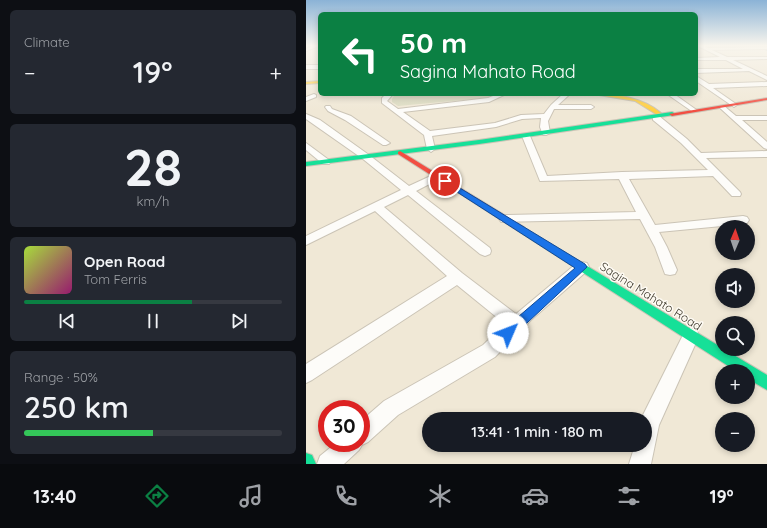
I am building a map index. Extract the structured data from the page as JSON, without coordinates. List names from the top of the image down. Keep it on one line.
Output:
{"streets":{"street":["Sagina Mahato Road"]},"north":"top","page":{"tile":["Climate",["28","km/h"],["Range · 50%","250 km"]],"turn":["50 m","Sagina Mahato Road"],"heat":["−","19°","+"],"map_buttons":["+","−"],"song":["Open Road","Tom Ferris"],"limit":"30","trip":"13:41 · 1 min · 180 m","tabs":["13:40","19°"]}}
